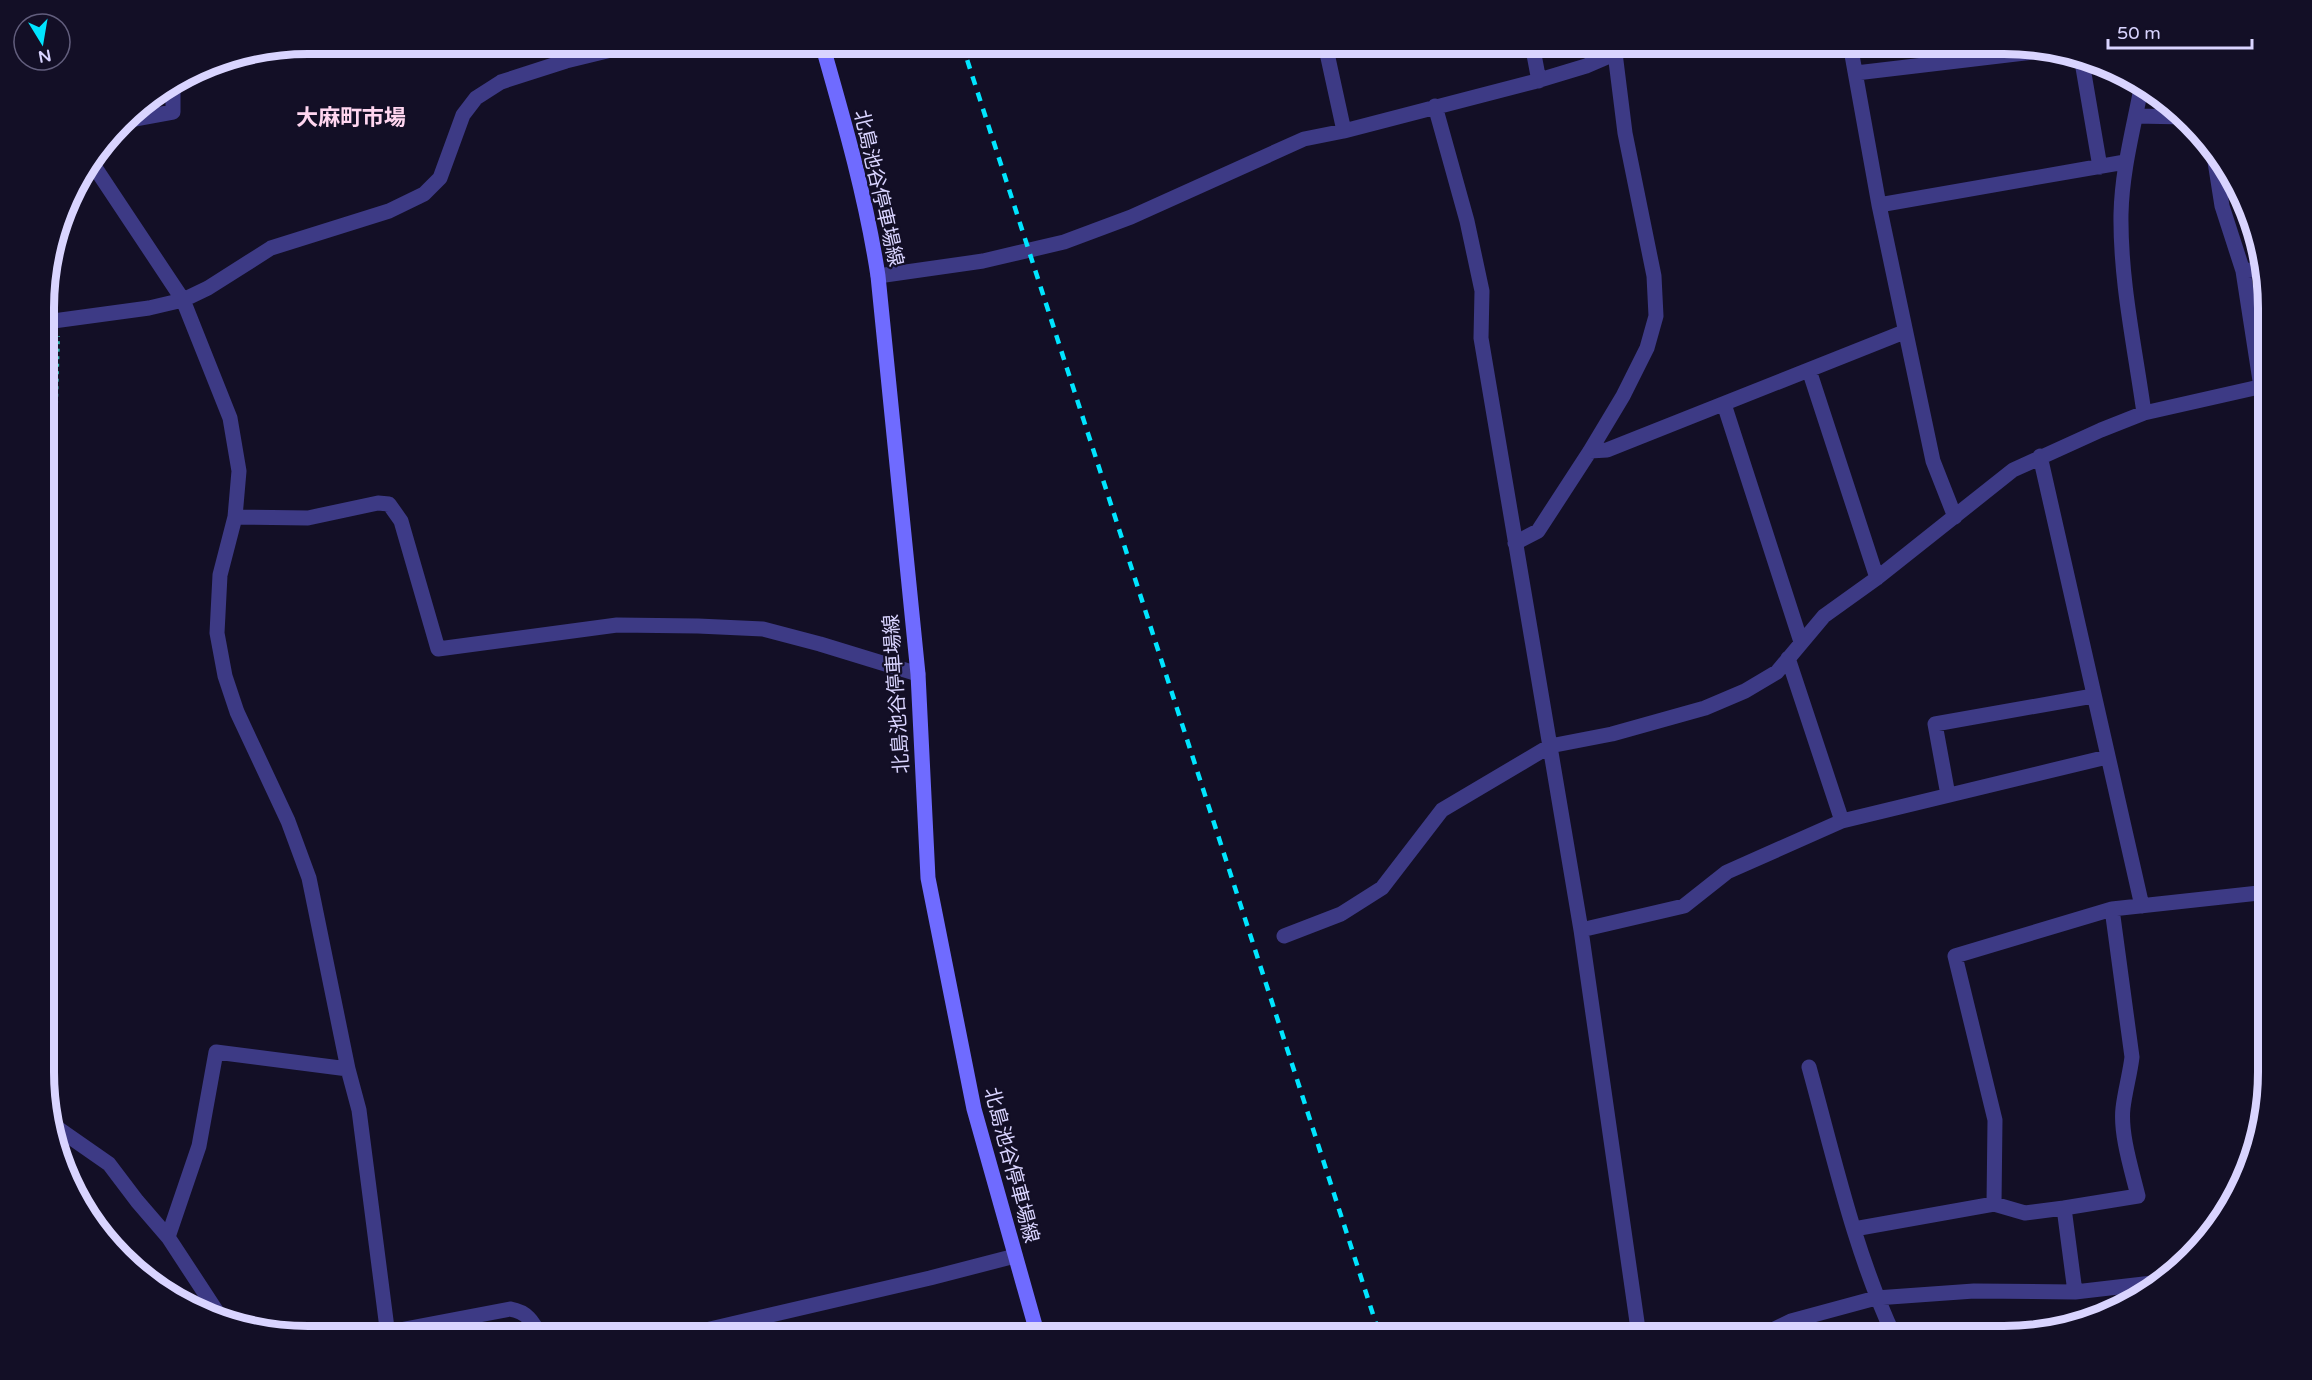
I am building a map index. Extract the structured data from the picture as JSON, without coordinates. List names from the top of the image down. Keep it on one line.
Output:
{"streets":{"main road":["北島池谷停車場線"]},"districts":["大麻町市場"],"scale_bar":"50 m","north":"bottom"}
